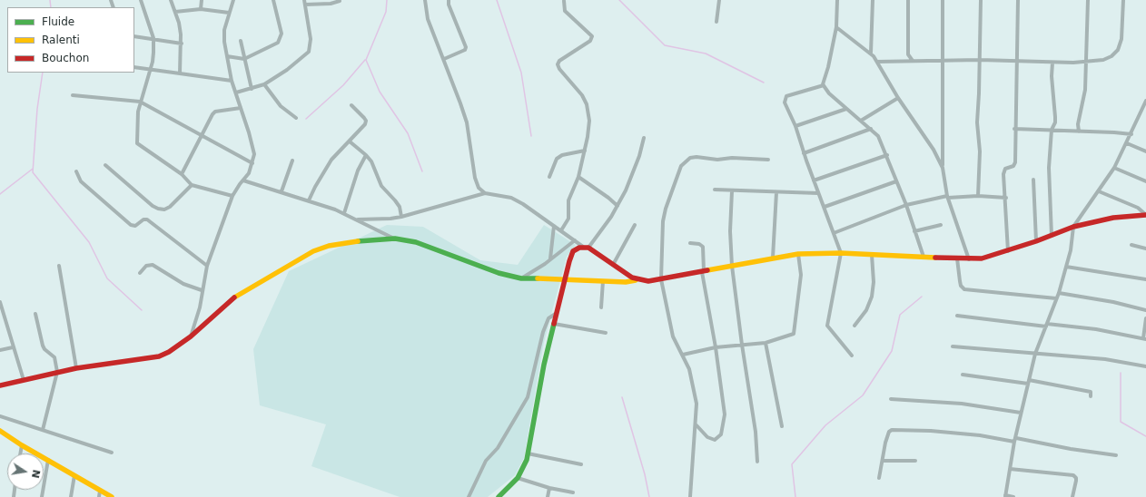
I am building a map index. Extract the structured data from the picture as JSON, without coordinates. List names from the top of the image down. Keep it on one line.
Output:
{"legend":["Fluide","Ralenti","Bouchon"],"north":"right"}
